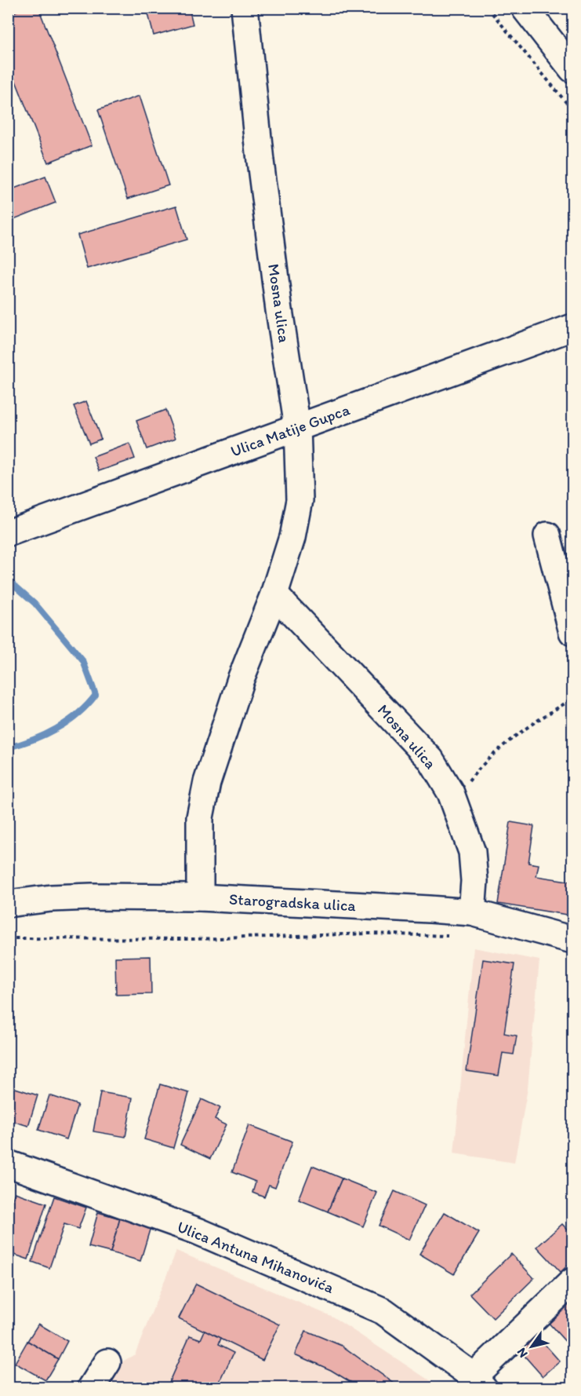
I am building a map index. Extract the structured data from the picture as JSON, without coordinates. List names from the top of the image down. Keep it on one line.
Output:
{"streets":{"street":["Mosna ulica","Ulica Matije Gupca","Starogradska ulica","Ulica Antuna Mihanovića"]},"crossings":[["Mosna ulica","Ulica Matije Gupca"],["Mosna ulica","Starogradska ulica"]],"north":"bottom left"}
